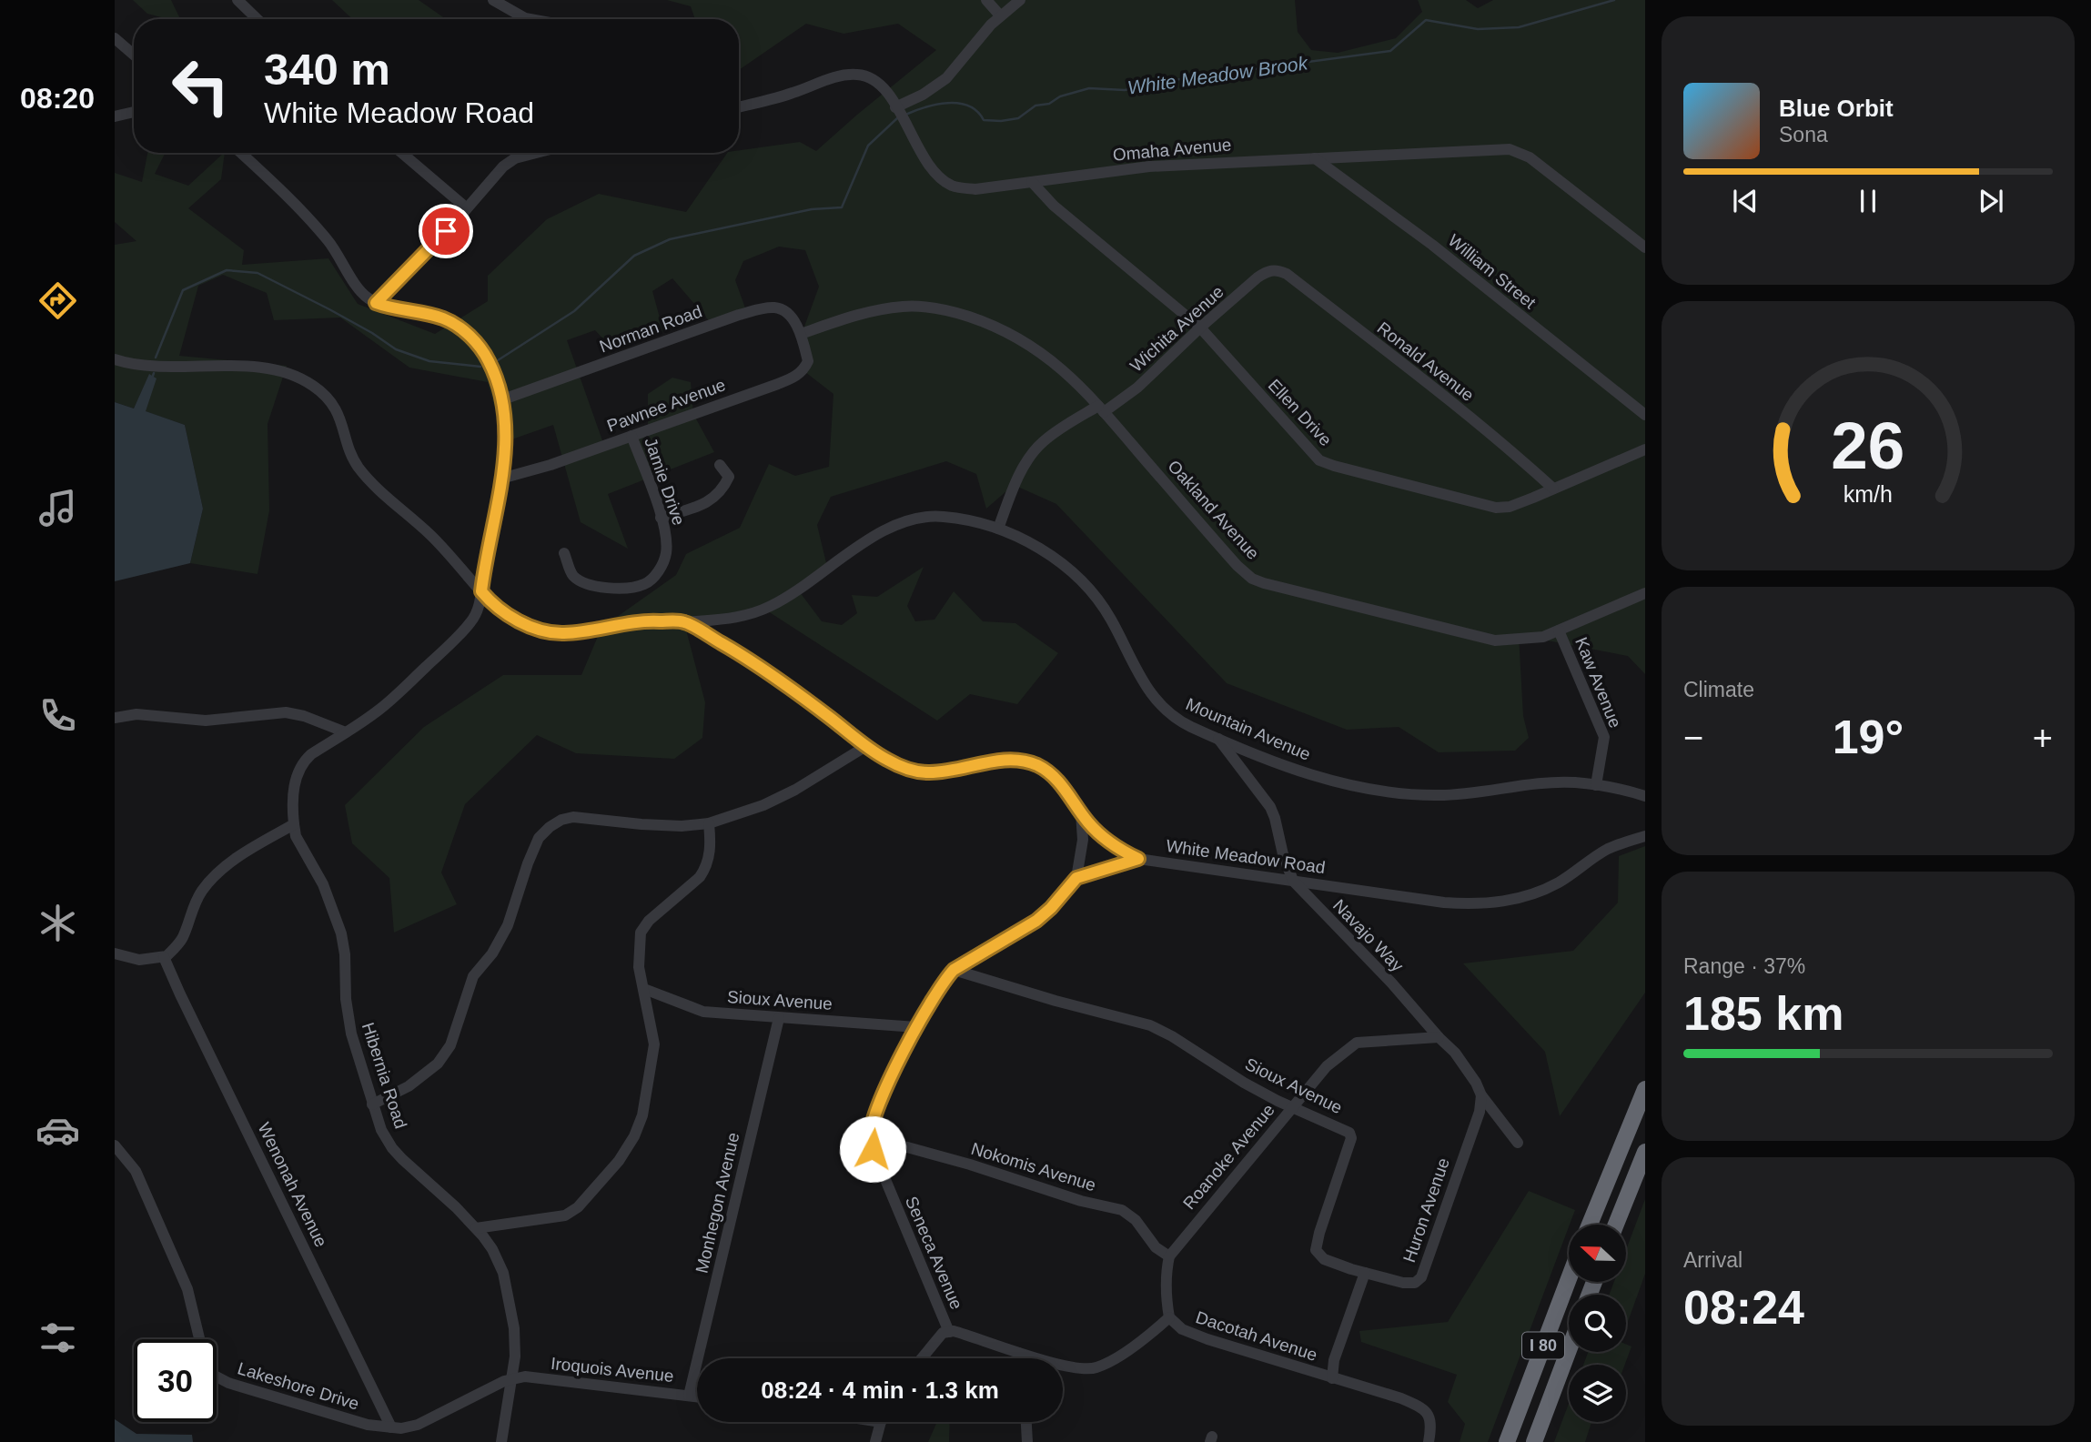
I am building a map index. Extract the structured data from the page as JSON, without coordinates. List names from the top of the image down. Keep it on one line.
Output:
{"streets":{"highway":["I 80"],"street":["Omaha Avenue","William Street","Norman Road","Wichita Avenue","Ronald Avenue","Pawnee Avenue","Ellen Drive","Jamie Drive","Oakland Avenue","Kaw Avenue","Mountain Avenue","White Meadow Road","Navajo Way","Sioux Avenue","Hibernia Road","Roanoke Avenue","Nokomis Avenue","Wenonah Avenue","Monhegon Avenue","Huron Avenue","Seneca Avenue","Dacotah Avenue","Iroquois Avenue","Lakeshore Drive"]},"crossings":[["Omaha Avenue","William Street"],["Omaha Avenue","Ellen Drive"],["Norman Road","Pawnee Avenue"],["Norman Road","Oakland Avenue"],["Wichita Avenue","Ronald Avenue"],["Wichita Avenue","Ellen Drive"],["Wichita Avenue","Oakland Avenue"],["Wichita Avenue","Mountain Avenue"],["Ronald Avenue","Ellen Drive"],["Pawnee Avenue","Jamie Drive"],["Pawnee Avenue","Oakland Avenue"],["Oakland Avenue","Kaw Avenue"],["Kaw Avenue","Mountain Avenue"],["Mountain Avenue","White Meadow Road"],["Mountain Avenue","Navajo Way"],["White Meadow Road","Navajo Way"],["Navajo Way","Roanoke Avenue"],["Navajo Way","Huron Avenue"],["Sioux Avenue","Roanoke Avenue"],["Sioux Avenue","Monhegon Avenue"],["Sioux Avenue","Huron Avenue"],["Hibernia Road","Iroquois Avenue"],["Hibernia Road","Lakeshore Drive"],["Roanoke Avenue","Nokomis Avenue"],["Nokomis Avenue","Seneca Avenue"],["Wenonah Avenue","Lakeshore Drive"],["Monhegon Avenue","Iroquois Avenue"],["Seneca Avenue","Dacotah Avenue"],["Iroquois Avenue","Lakeshore Drive"]],"water":["White Meadow Brook"],"north":"left","page":{"tabs":"08:20","turn":["340 m","White Meadow Road"],"song":["Blue Orbit","Sona"],"tile":["Climate",["Range · 37%","185 km"],["Arrival","08:24"]],"heat":["−","19°","+"],"limit":"30","trip":"08:24 · 4 min · 1.3 km","gauge":["26","km/h"]}}
